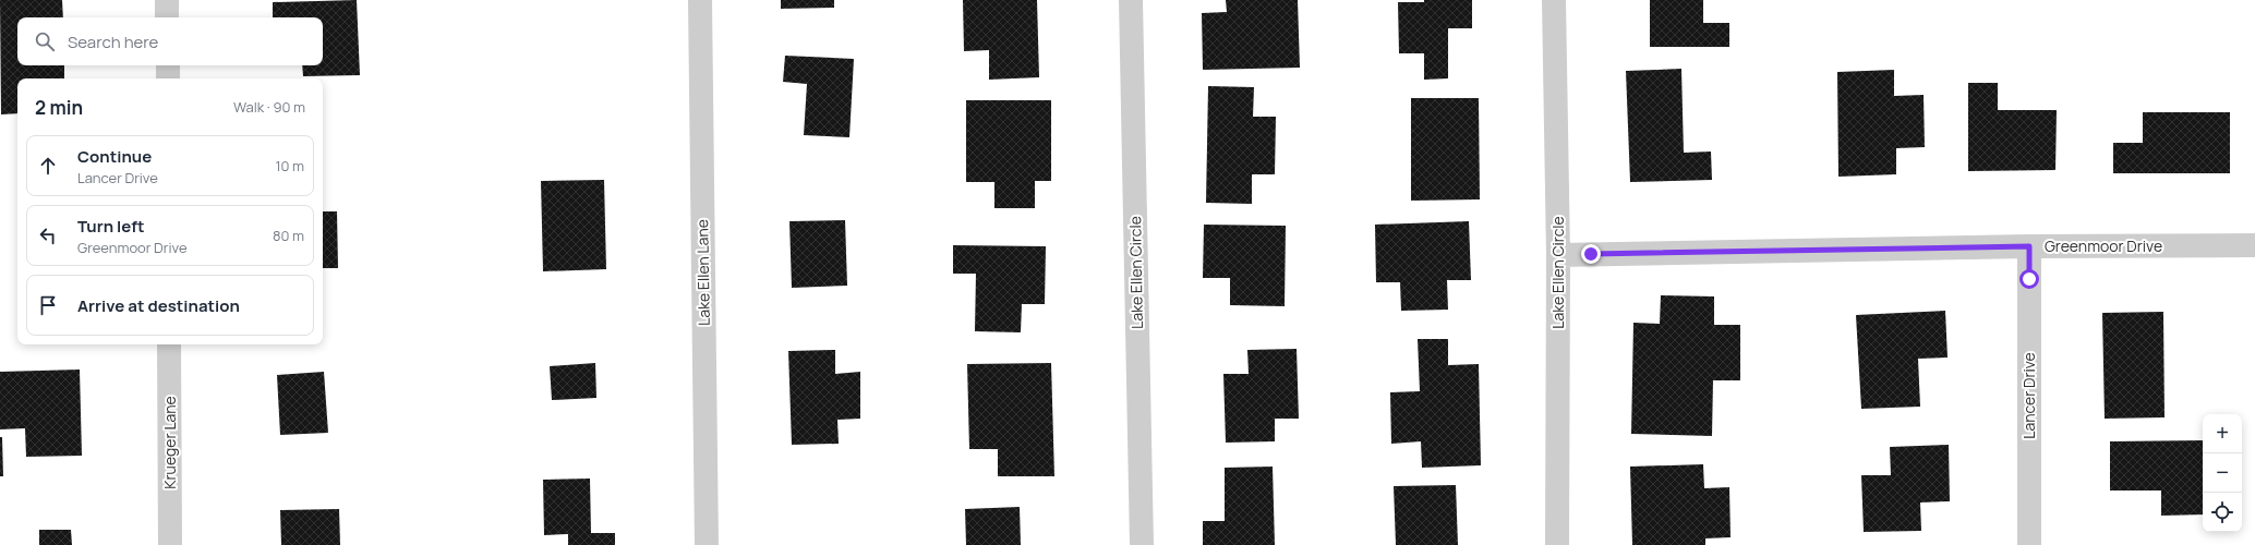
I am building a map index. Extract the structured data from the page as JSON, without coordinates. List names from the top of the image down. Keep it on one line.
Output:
{"streets":{"street":["Greenmoor Drive","Lake Ellen Lane","Lake Ellen Circle","Lancer Drive","Krueger Lane"]},"crossings":[["Greenmoor Drive","Lake Ellen Circle"],["Greenmoor Drive","Lancer Drive"]],"page":{"search":"Search here","heading":["2 min","Walk · 90 m"],"list":[["Continue","Lancer Drive","10 m"],["Turn left","Greenmoor Drive","80 m"],"Arrive at destination"],"map_buttons":["+","−"]}}
